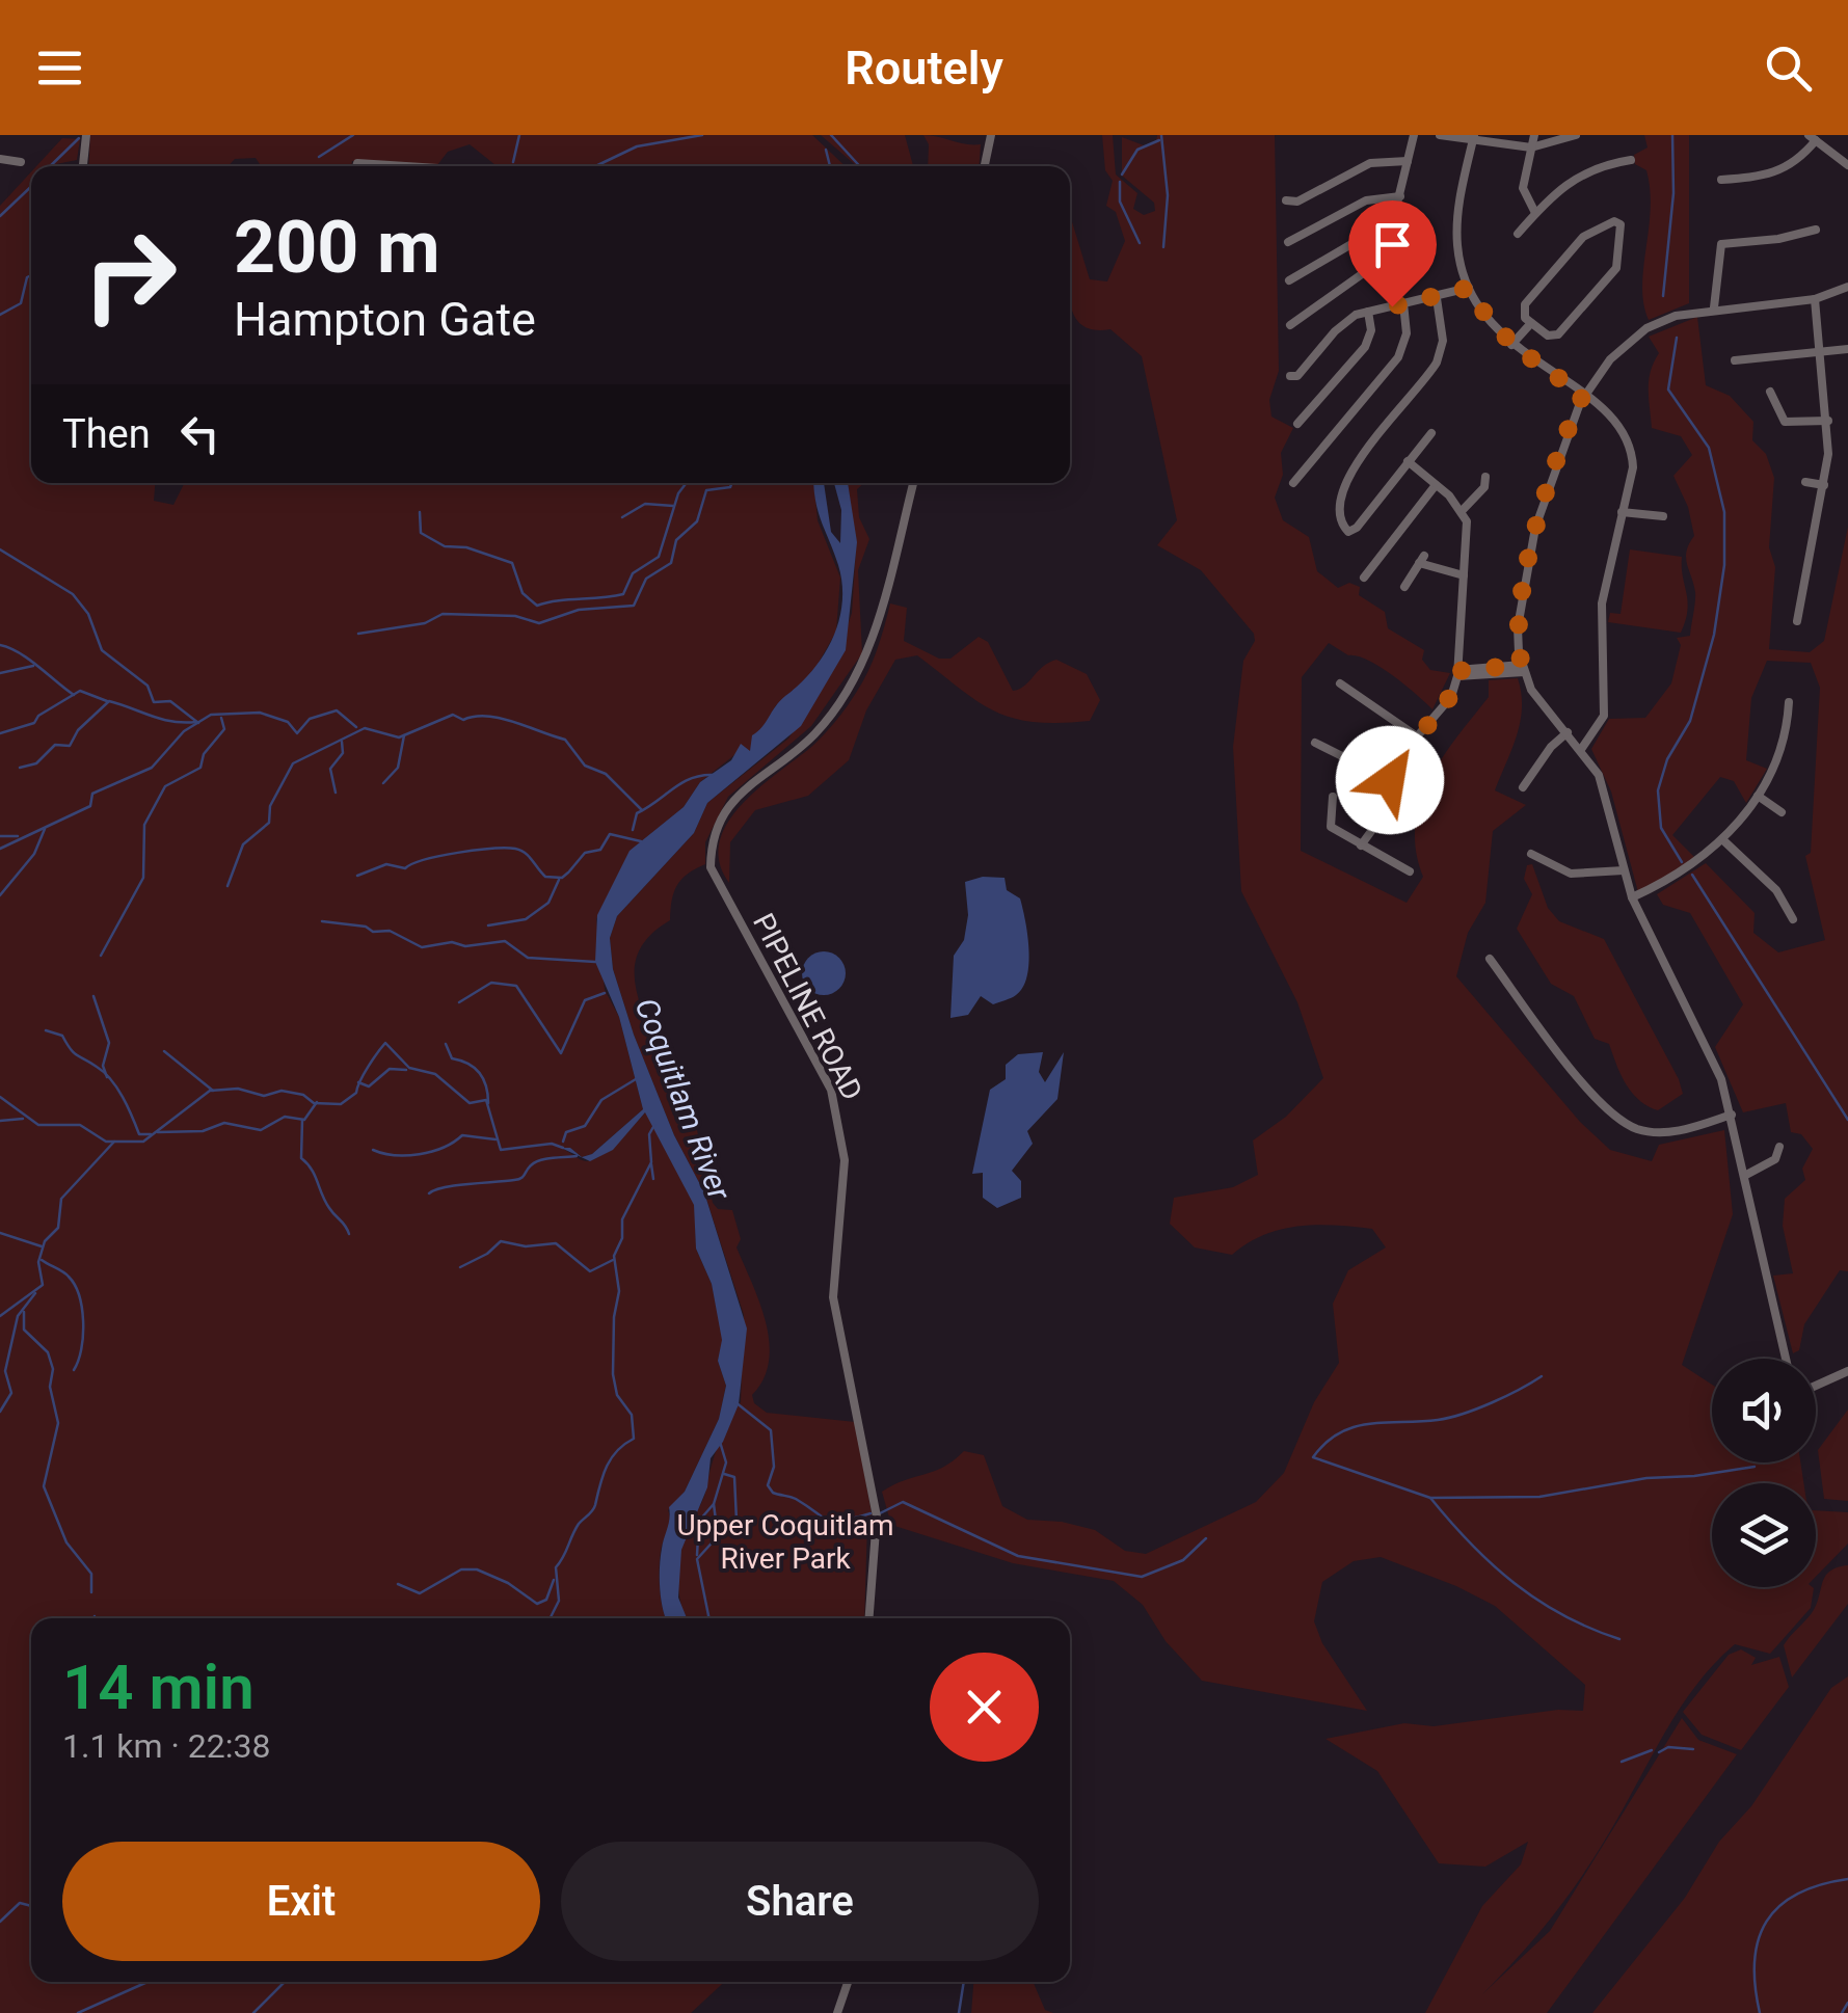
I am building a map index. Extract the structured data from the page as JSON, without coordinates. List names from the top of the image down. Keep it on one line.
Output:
{"streets":{"street":["PIPELINE ROAD"]},"water":["Coquitlam River"],"parks":["Upper Coquitlam River Park"],"page":{"header":"Routely","turn":["200 m","Hampton Gate"],"then":"Then","heading":["14 min","1.1 km · 22:38"],"buttons":["Exit","Share"]}}
